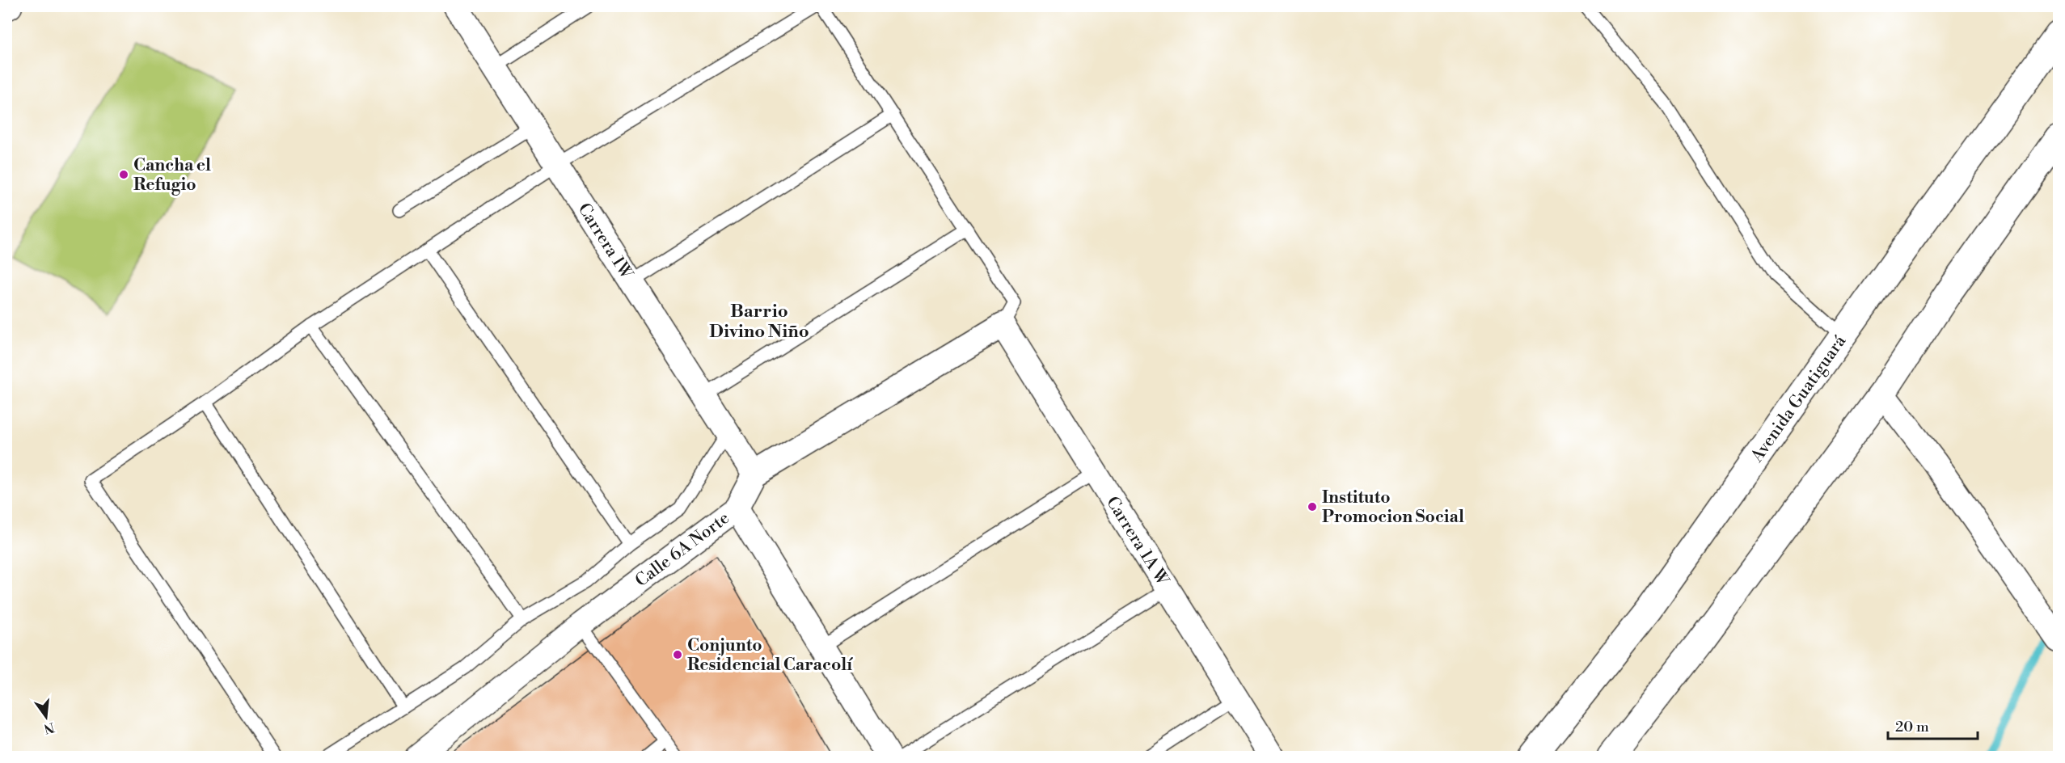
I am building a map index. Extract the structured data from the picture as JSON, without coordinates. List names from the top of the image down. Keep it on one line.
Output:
{"streets":{"street":["Carrera 1W","Avenida Guatiguará","Carrera 1A W","Calle 6A Norte"]},"crossings":[["Carrera 1W","Calle 6A Norte"]],"districts":["Barrio Divino Niño"],"places":["Cancha el Refugio","Instituto Promocion Social","Conjunto Residencial Caracolí"],"scale_bar":"20 m","north":"bottom"}
